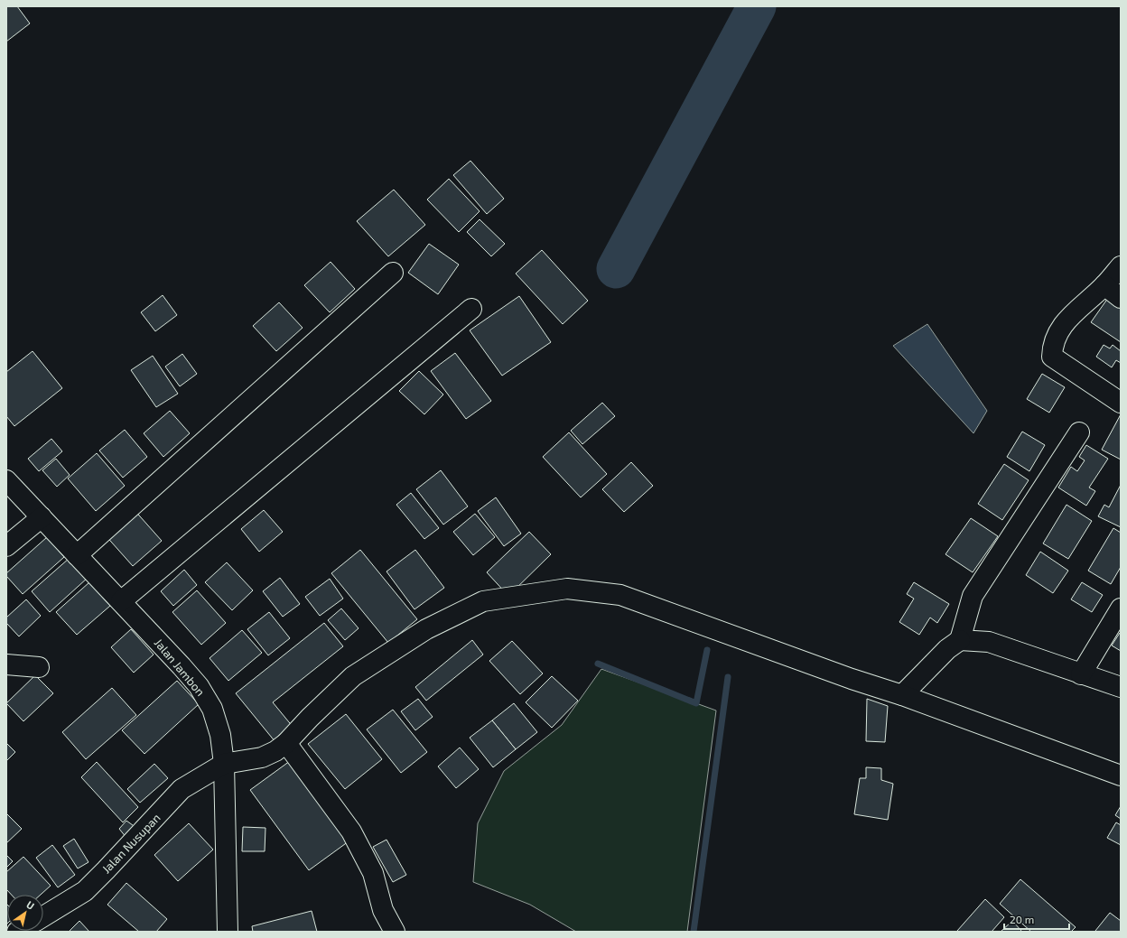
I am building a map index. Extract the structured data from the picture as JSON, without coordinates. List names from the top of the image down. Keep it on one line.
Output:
{"streets":{"street":["Jalan Jambon","Jalan Nusupan"]},"crossings":[["Jalan Jambon","Jalan Nusupan"]],"scale_bar":"20 m","north":"top right"}
